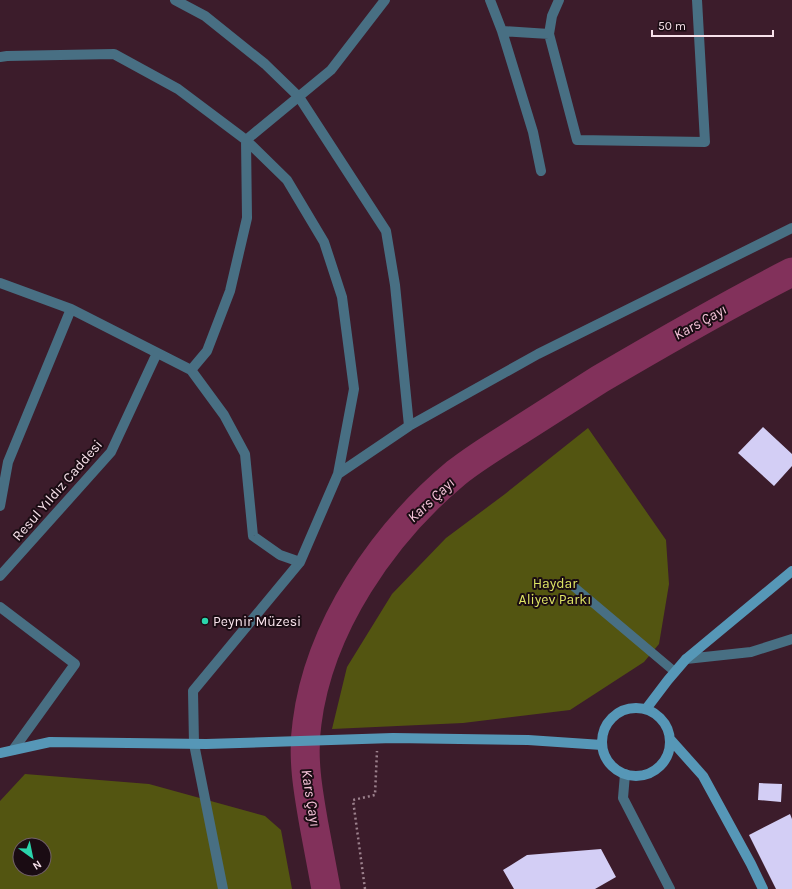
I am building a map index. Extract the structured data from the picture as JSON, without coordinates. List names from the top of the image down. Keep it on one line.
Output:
{"streets":{"street":["Resul Yıldız Caddesi"]},"water":["Kars Çayı"],"parks":["Haydar Aliyev Parkı"],"places":["Peynir Müzesi"],"scale_bar":"50 m","north":"bottom right"}
